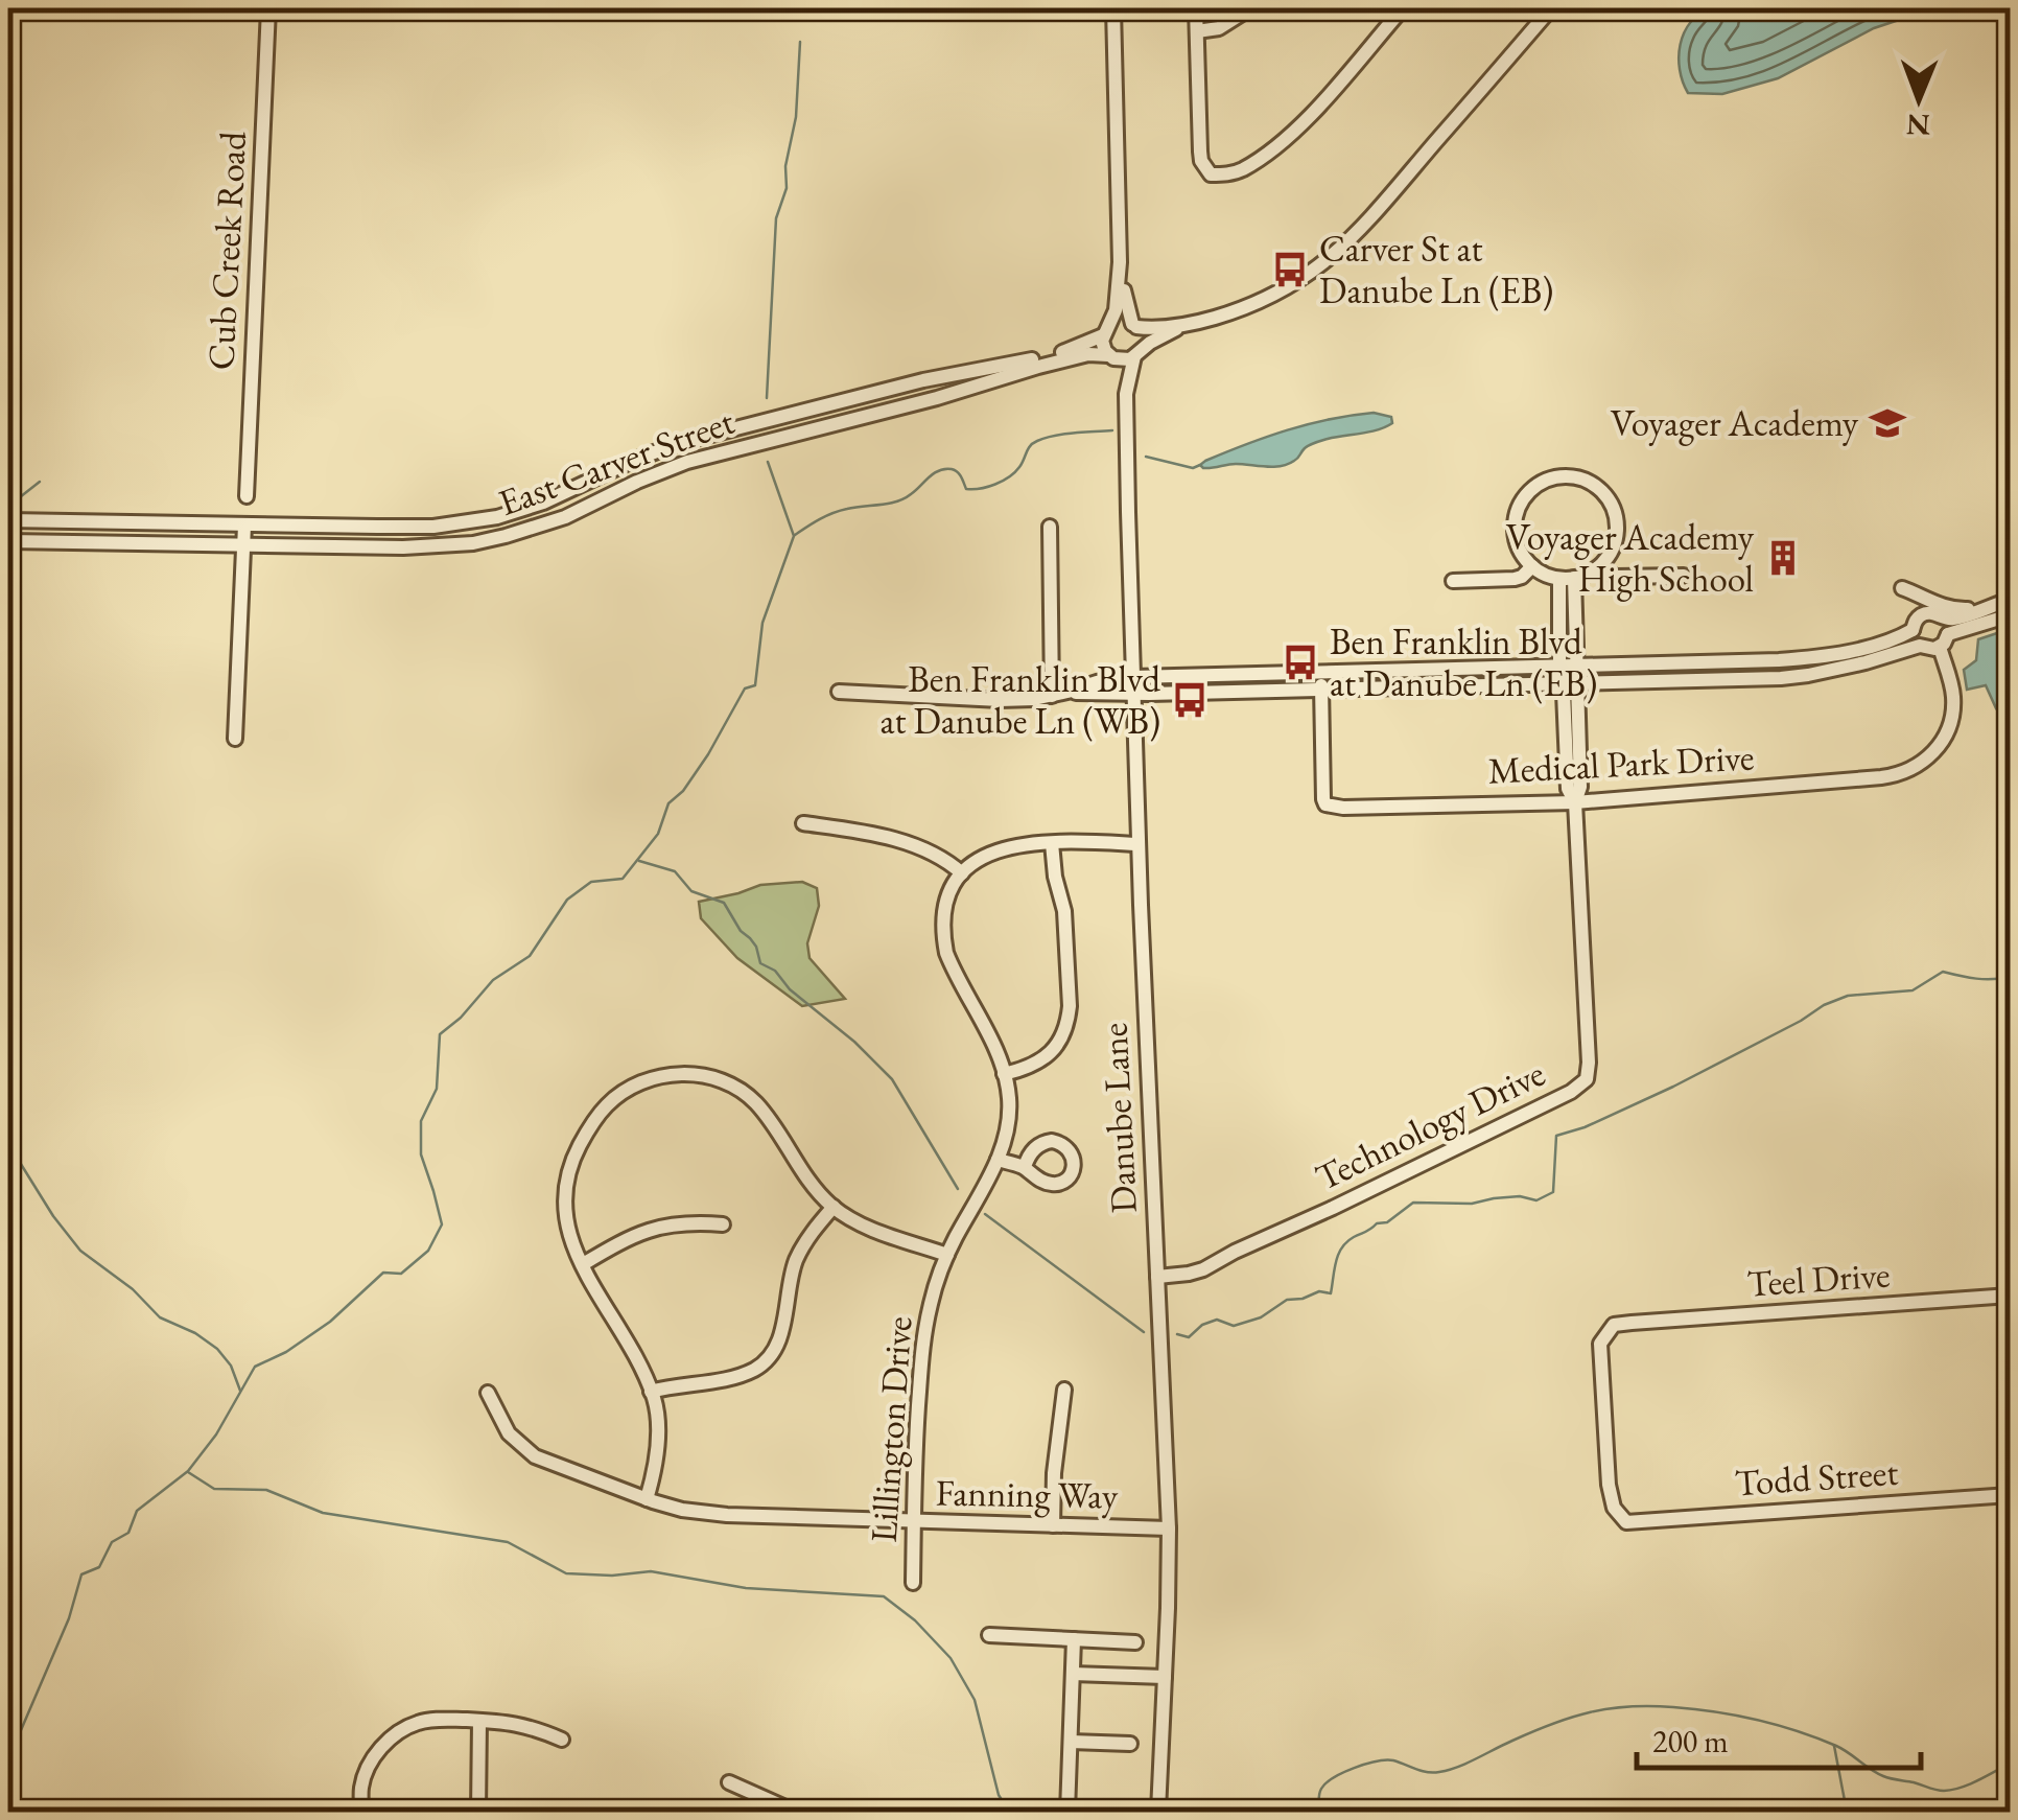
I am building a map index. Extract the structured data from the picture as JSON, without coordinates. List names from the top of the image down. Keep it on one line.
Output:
{"streets":{"street":["Cub Creek Road","East Carver Street","Medical Park Drive","Danube Lane","Technology Drive","Teel Drive","Lillington Drive","Todd Street","Fanning Way"]},"crossings":[["East Carver Street","Danube Lane"],["Medical Park Drive","Technology Drive"],["Danube Lane","Technology Drive"],["Danube Lane","Fanning Way"],["Teel Drive","Todd Street"],["Lillington Drive","Fanning Way"]],"places":{"bus stop":["Carver St at Danube Ln (EB)","Ben Franklin Blvd at Danube Ln (EB)","Ben Franklin Blvd at Danube Ln (WB)"],"school or university":["Voyager Academy"],"building":["Voyager Academy High School"]},"scale_bar":"200 m","north":"bottom"}
